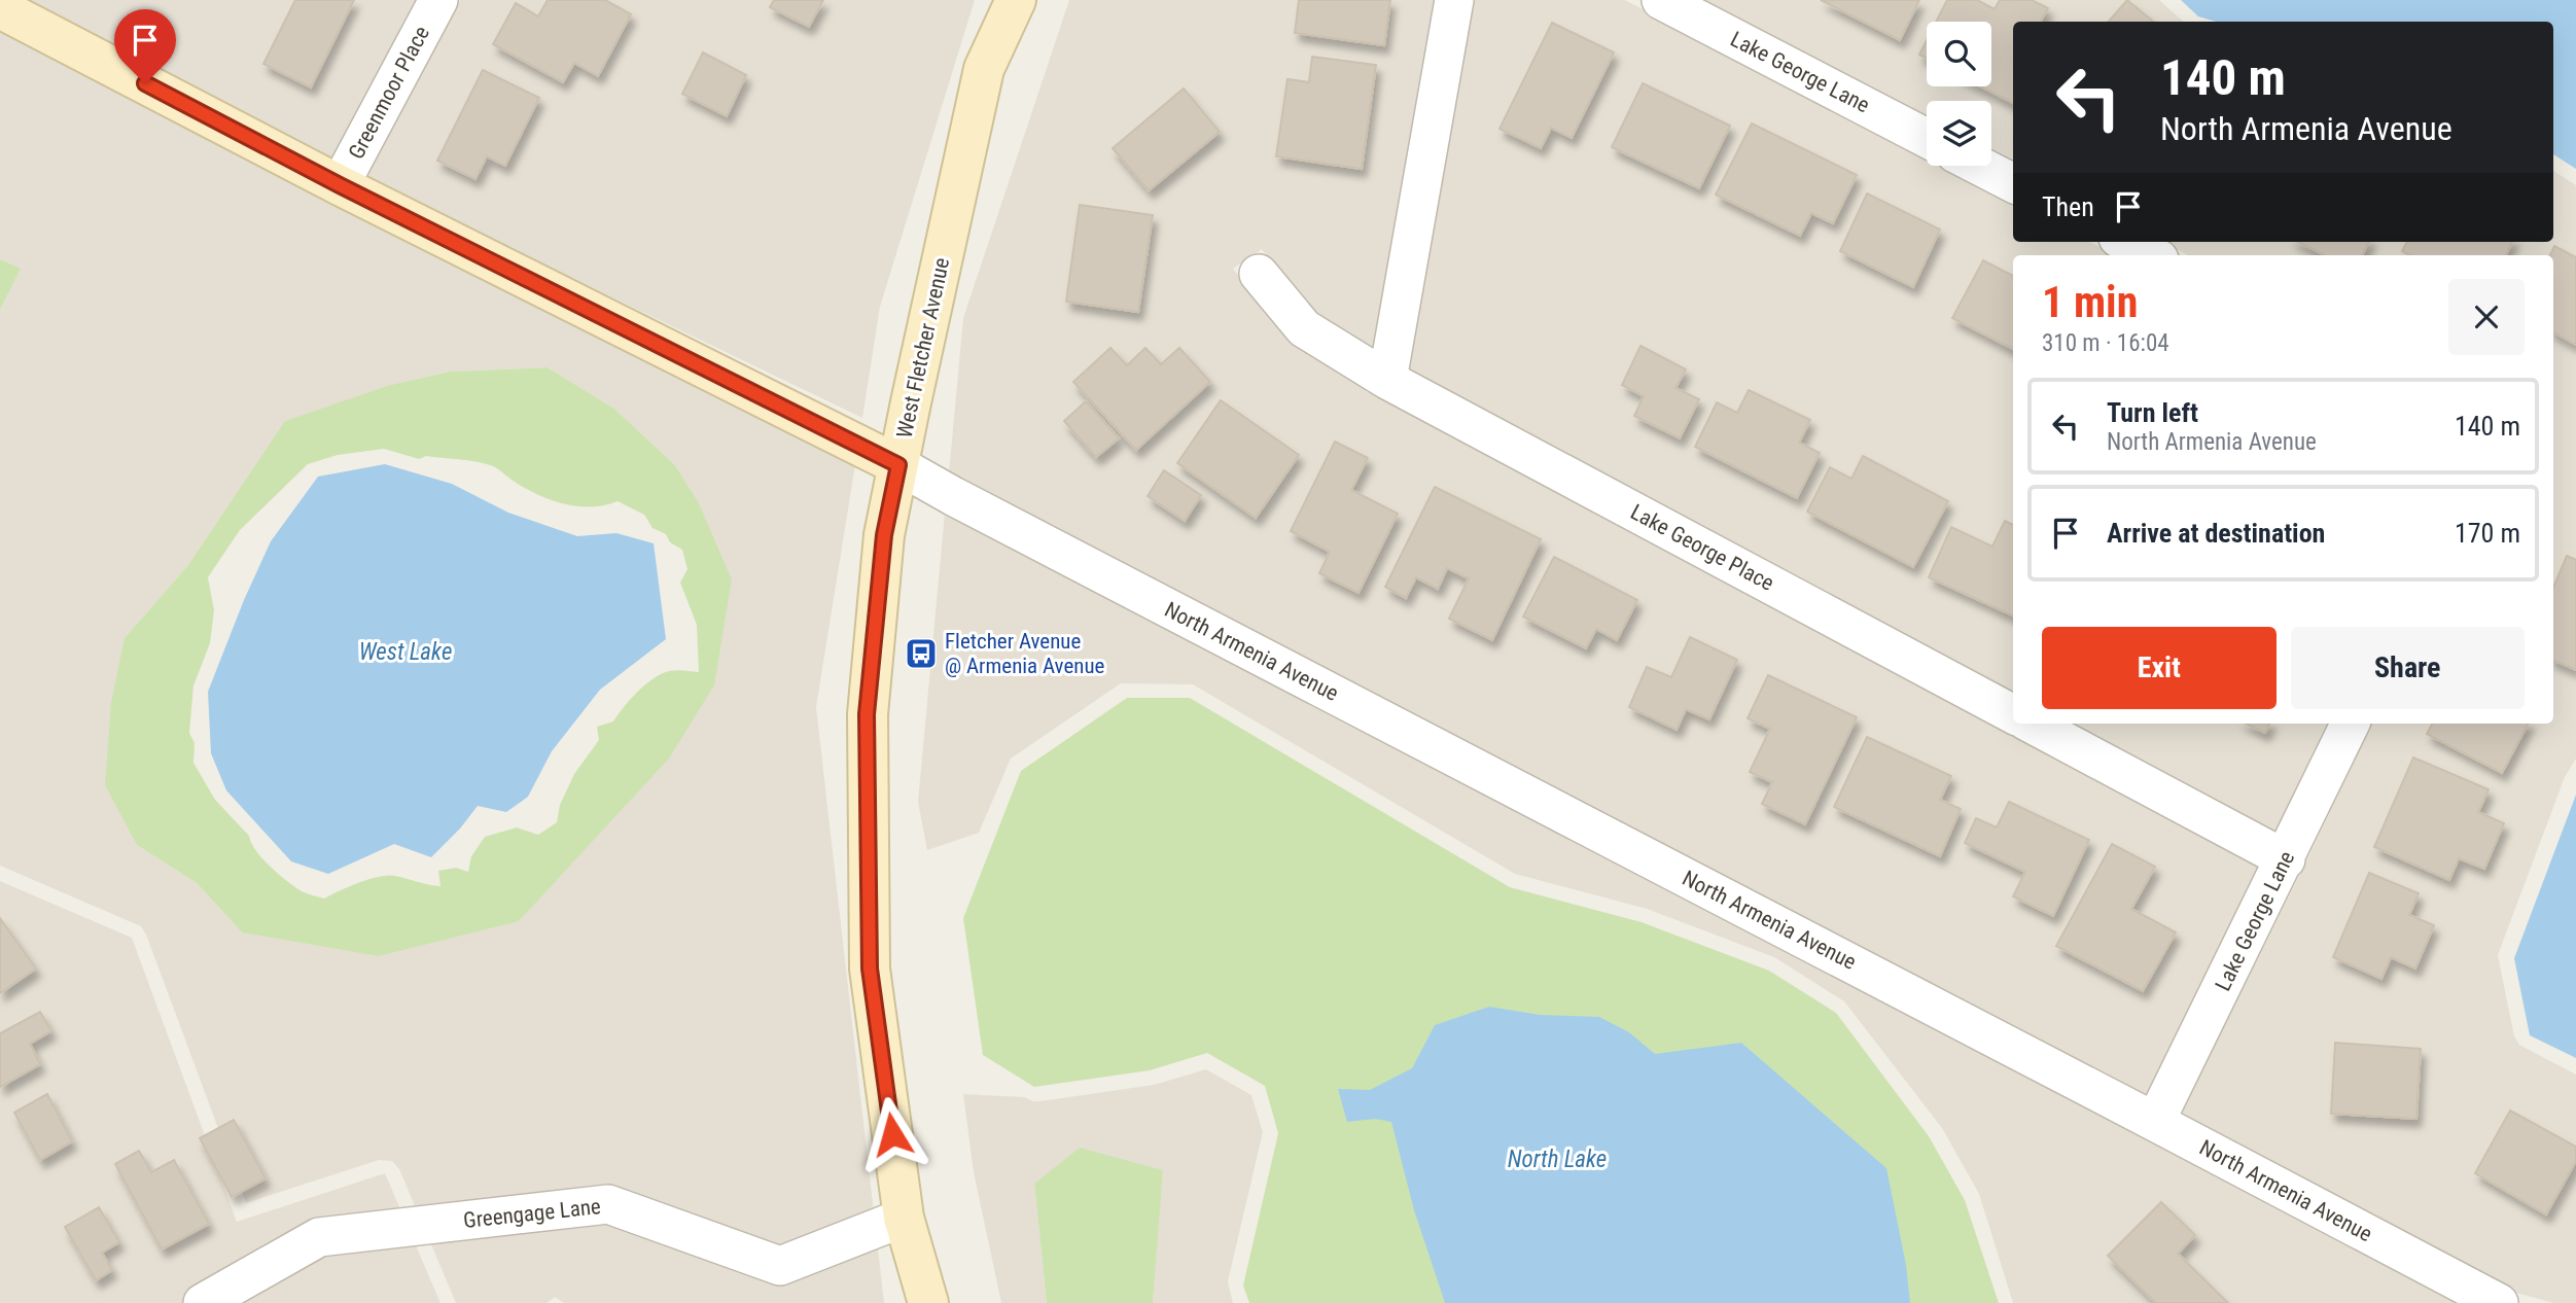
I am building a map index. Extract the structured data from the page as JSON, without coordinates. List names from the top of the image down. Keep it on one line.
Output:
{"streets":{"main road":["West Fletcher Avenue","North Armenia Avenue"],"street":["Lake George Lane","Greenmoor Place","Lake George Place","Greengage Lane"]},"crossings":[["Lake George Lane","North Armenia Avenue"],["Greenmoor Place","North Armenia Avenue"],["West Fletcher Avenue","North Armenia Avenue"],["West Fletcher Avenue","Greengage Lane"]],"water":["West Lake","North Lake"],"places":{"bus stop":["Fletcher Avenue @ Armenia Avenue"]},"page":{"turn":["140 m","North Armenia Avenue"],"then":"Then","heading":["1 min","310 m · 16:04"],"list":[{"name":"Turn left","note":"North Armenia Avenue","value":"140 m"},{"name":"Arrive at destination","value":"170 m"}],"buttons":["Exit","Share"]}}
